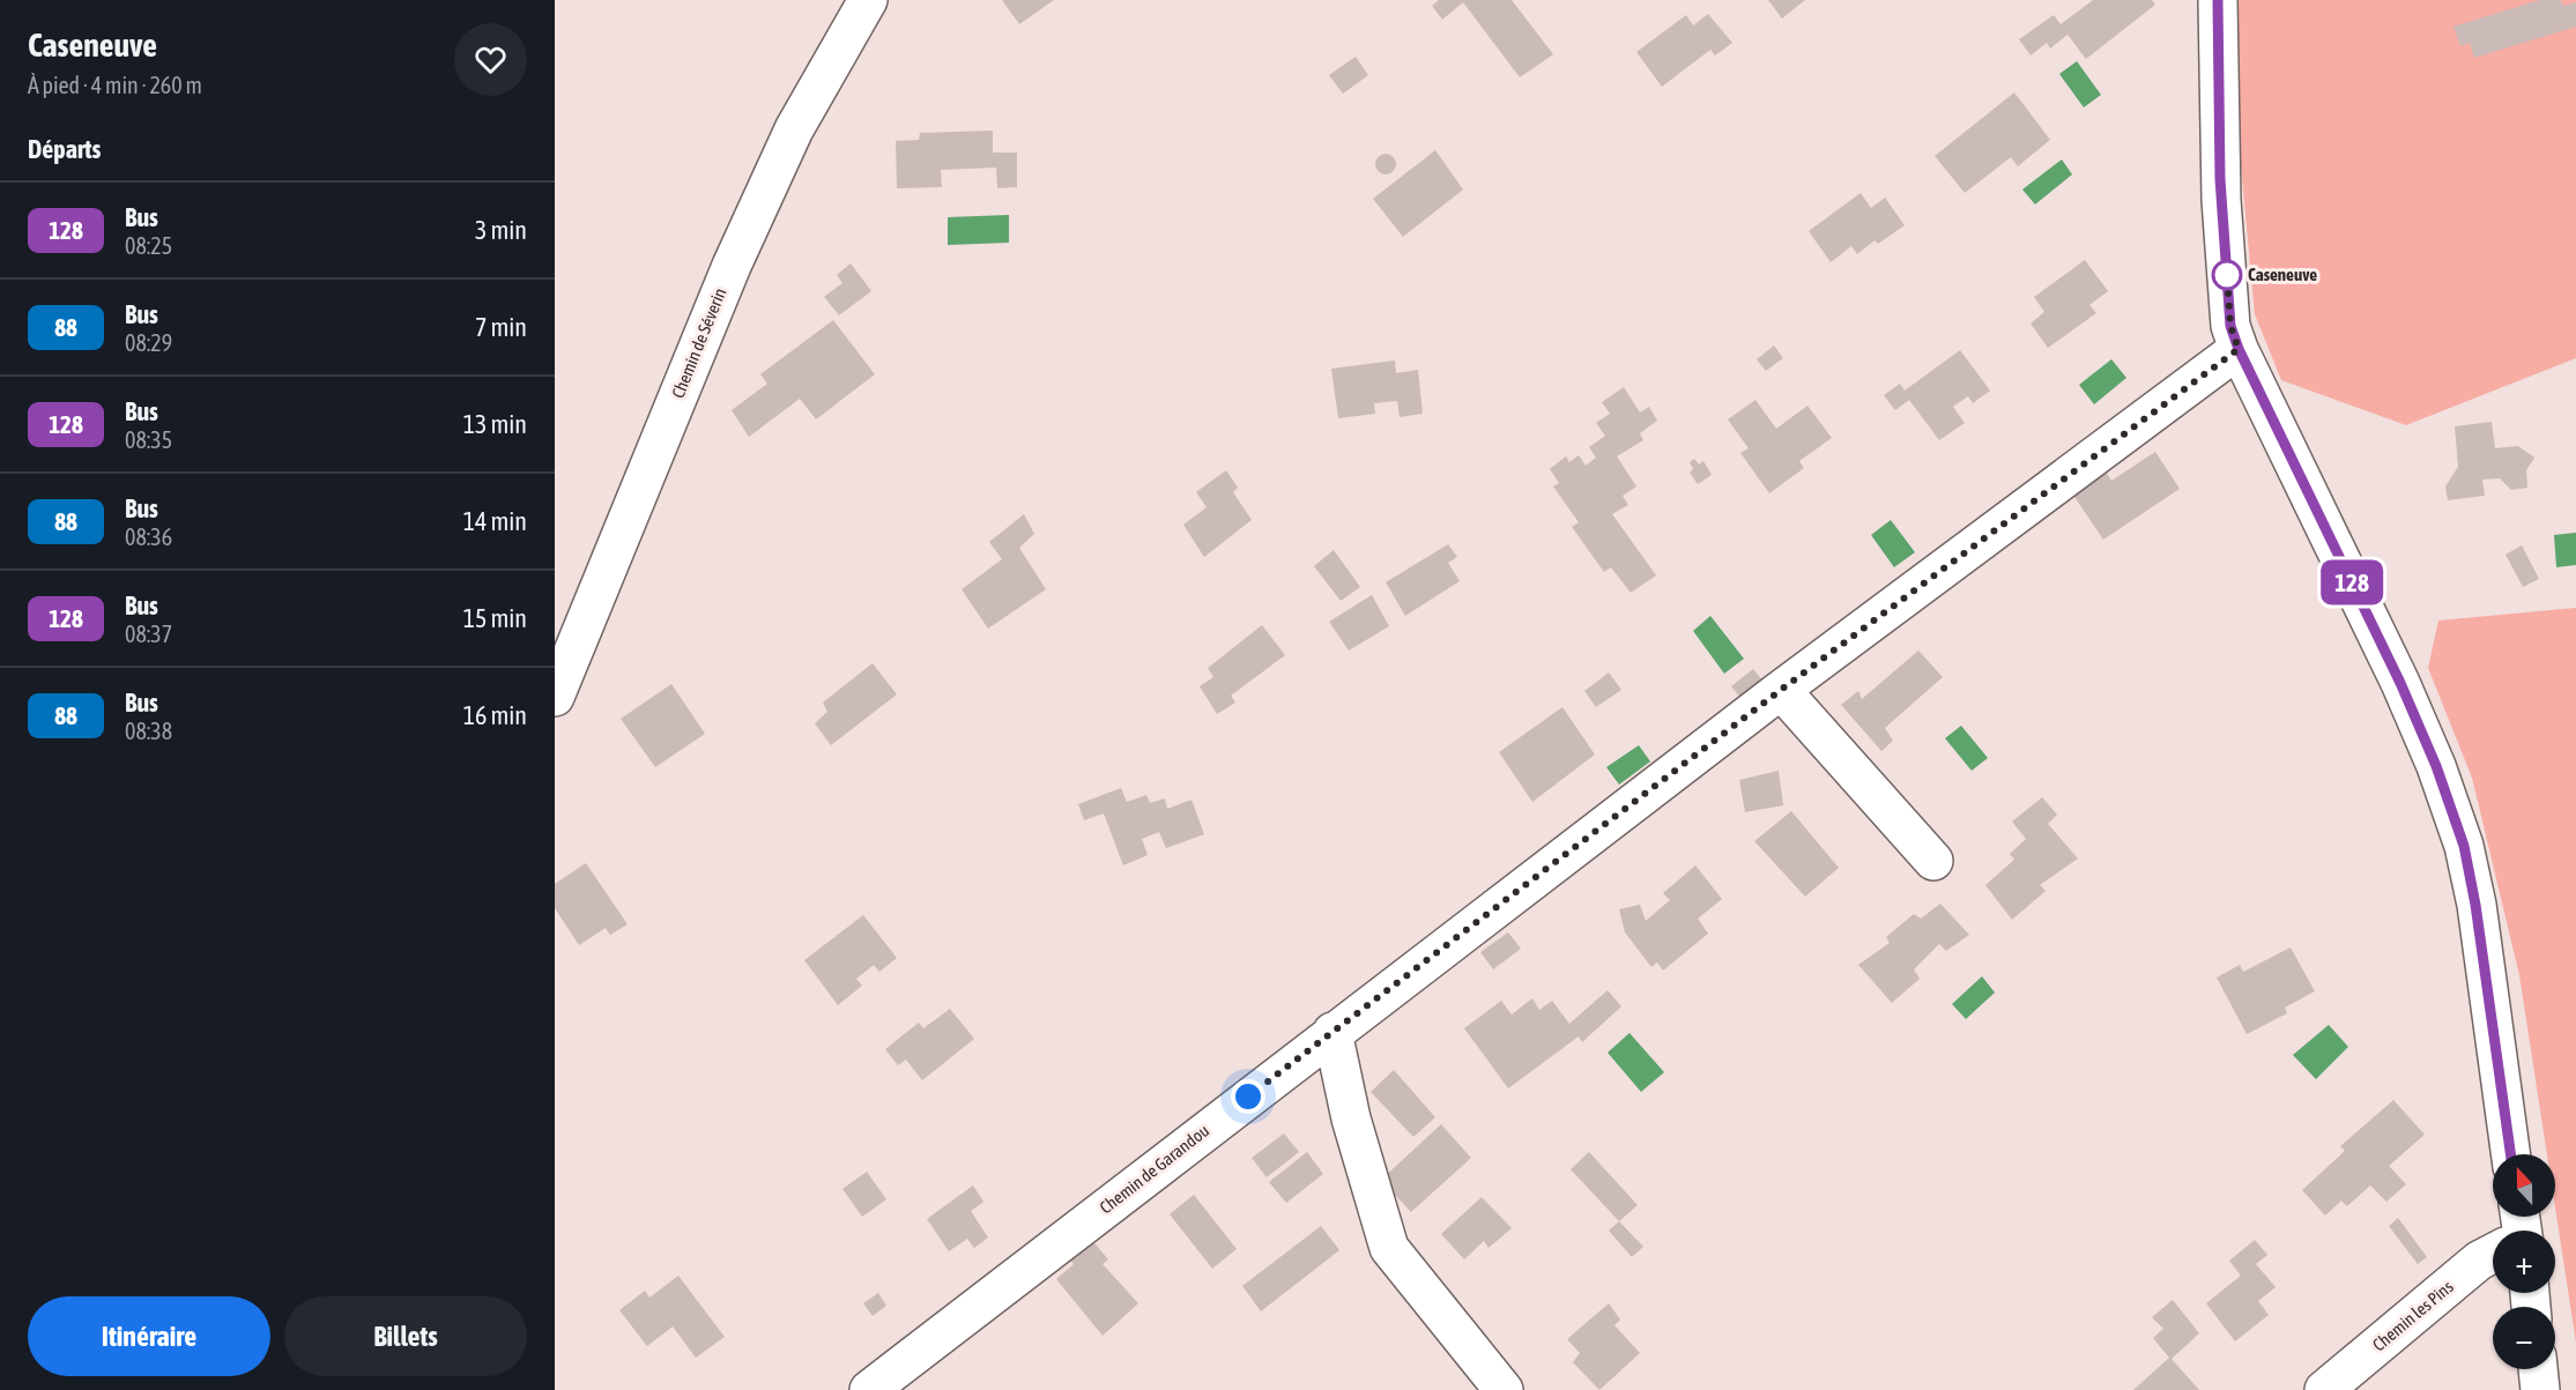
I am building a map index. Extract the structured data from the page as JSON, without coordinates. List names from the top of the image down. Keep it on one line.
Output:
{"streets":{"street":["Chemin de Séverin","Chemin de Garandou","Chemin les Pins"]},"places":["Caseneuve"],"lines":["bus line 128"],"north":"top","page":{"heading":[["Caseneuve","À pied · 4 min · 260 m"],"Départs"],"on_map":"128","list":[{"mark":"128","name":"Bus","note":"08:25","value":"3 min"},{"mark":"88","name":"Bus","note":"08:29","value":"7 min"},{"mark":"128","name":"Bus","note":"08:35","value":"13 min"},{"mark":"88","name":"Bus","note":"08:36","value":"14 min"},{"mark":"128","name":"Bus","note":"08:37","value":"15 min"},{"mark":"88","name":"Bus","note":"08:38","value":"16 min"}],"map_buttons":["+","−"],"buttons":["Itinéraire","Billets"]}}
